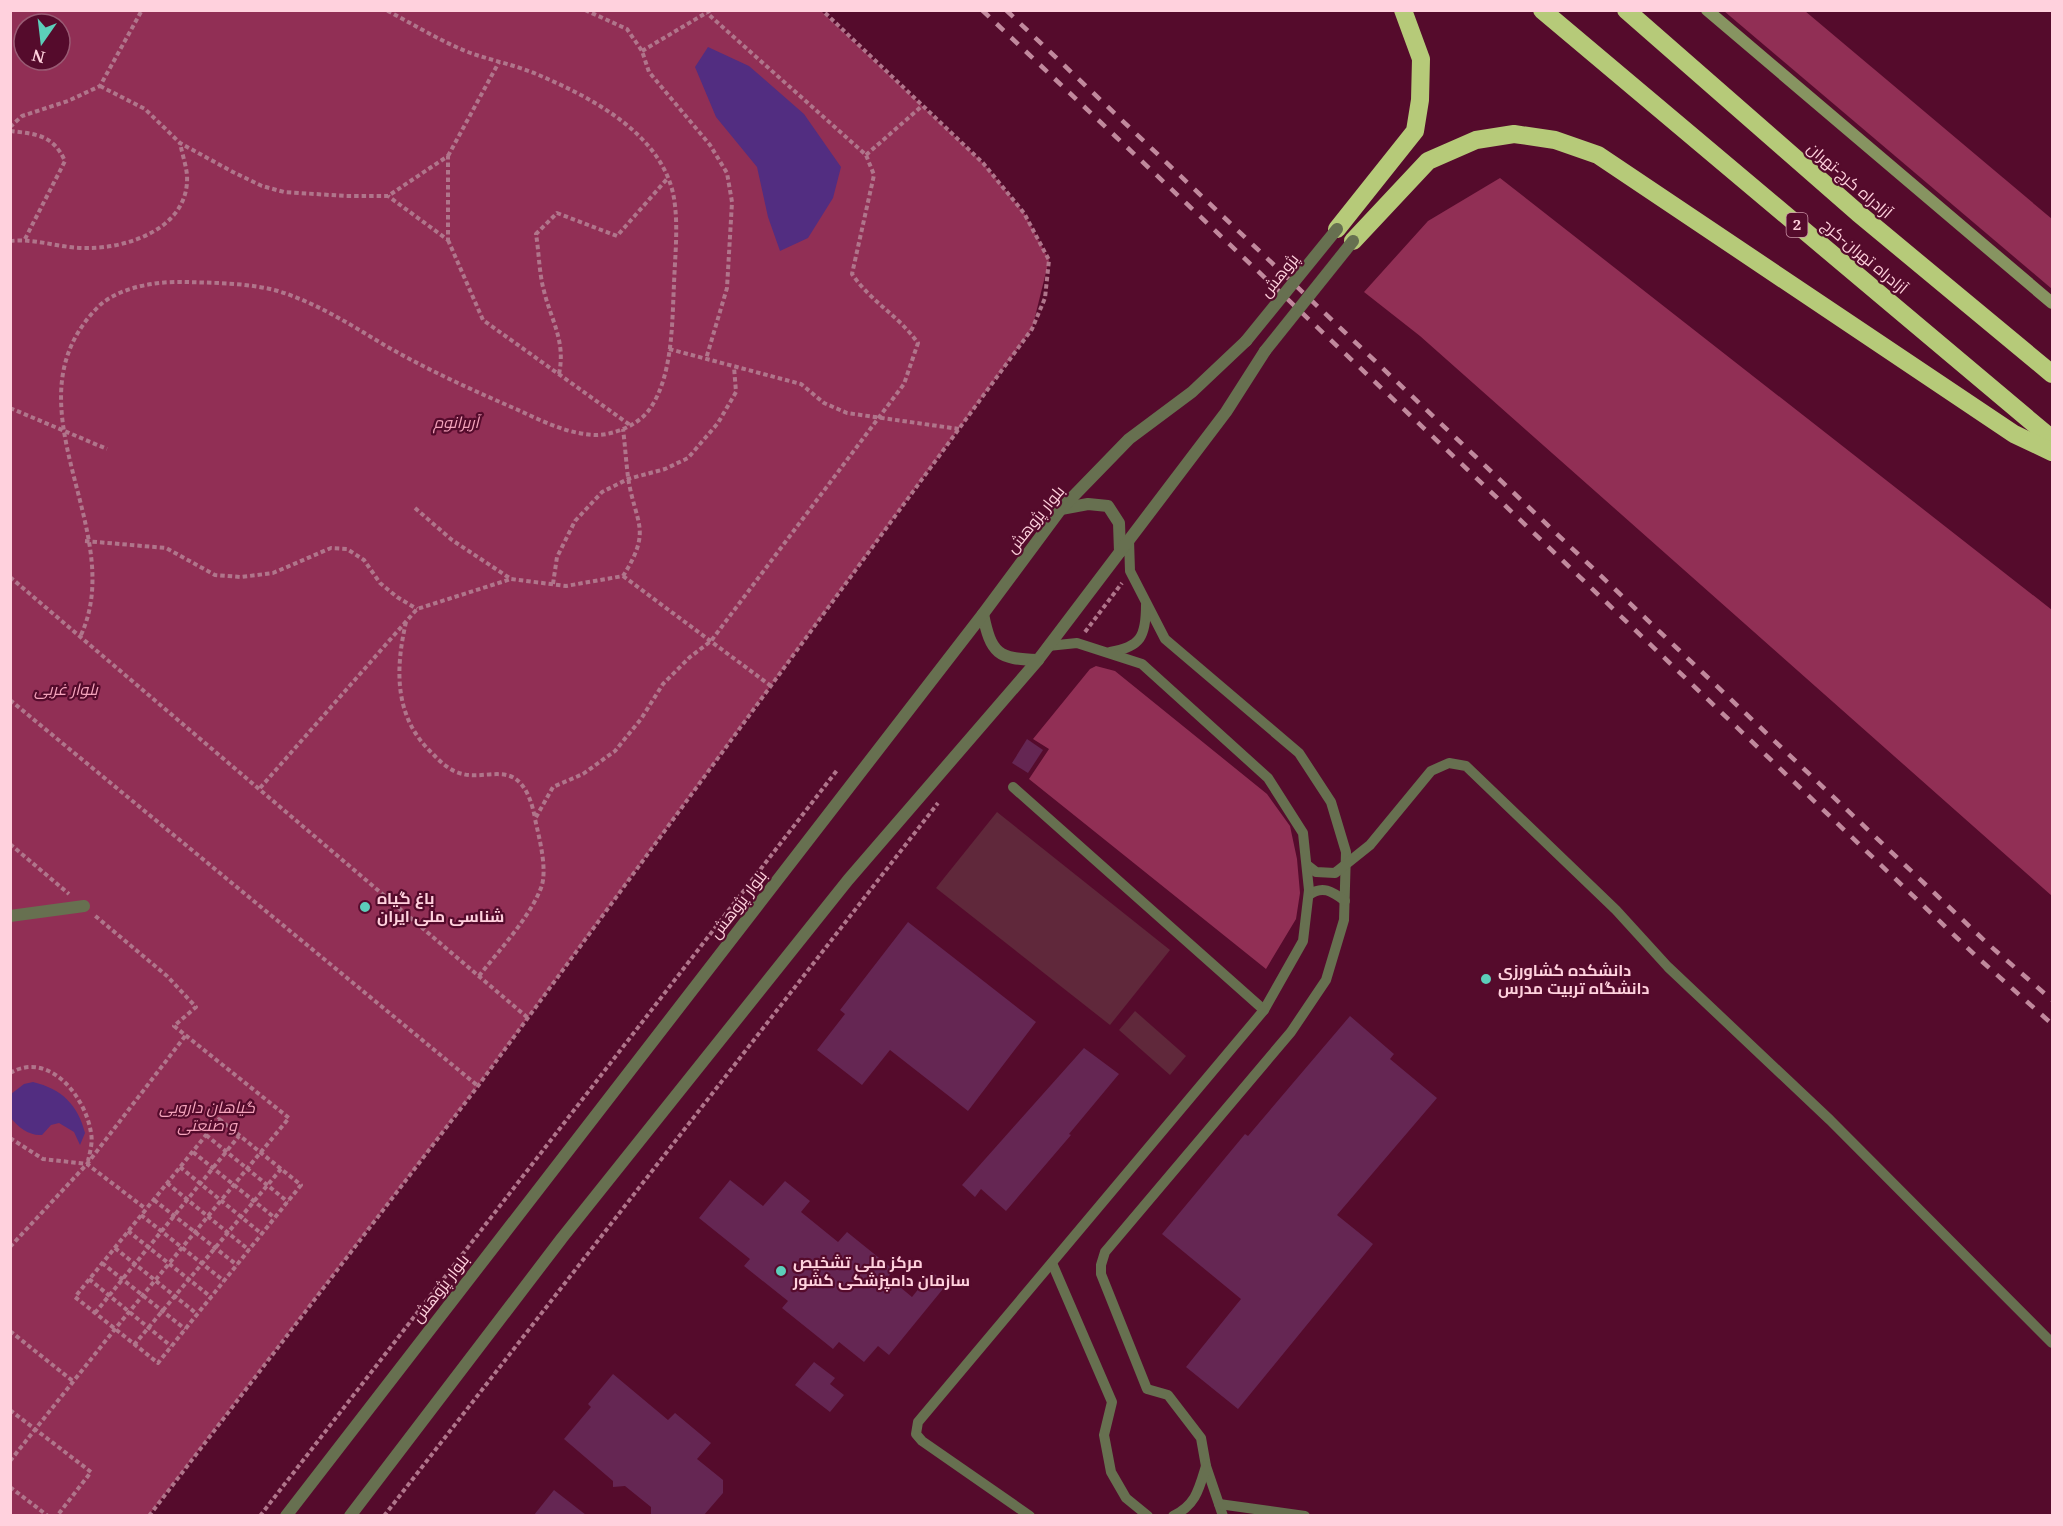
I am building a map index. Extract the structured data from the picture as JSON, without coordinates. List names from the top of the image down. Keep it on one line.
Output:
{"streets":{"highway":["آزادراه کرج-تهران","2","آزادراه تهران-کرج"],"street":["پژوهش","بلوار پژوهش"]},"crossings":[["پژوهش","بلوار پژوهش"]],"parks":["آربرانوم","بلوار غربی","گیاهان دارویی و صنعتی"],"places":["باغ گیاه‌ شناسی ملی ایران","دانشکده کشاورزی دانشگاه تربیت مدرس","مرکز ملی تشخیص سازمان دامپزشکی کشور"],"north":"bottom"}
